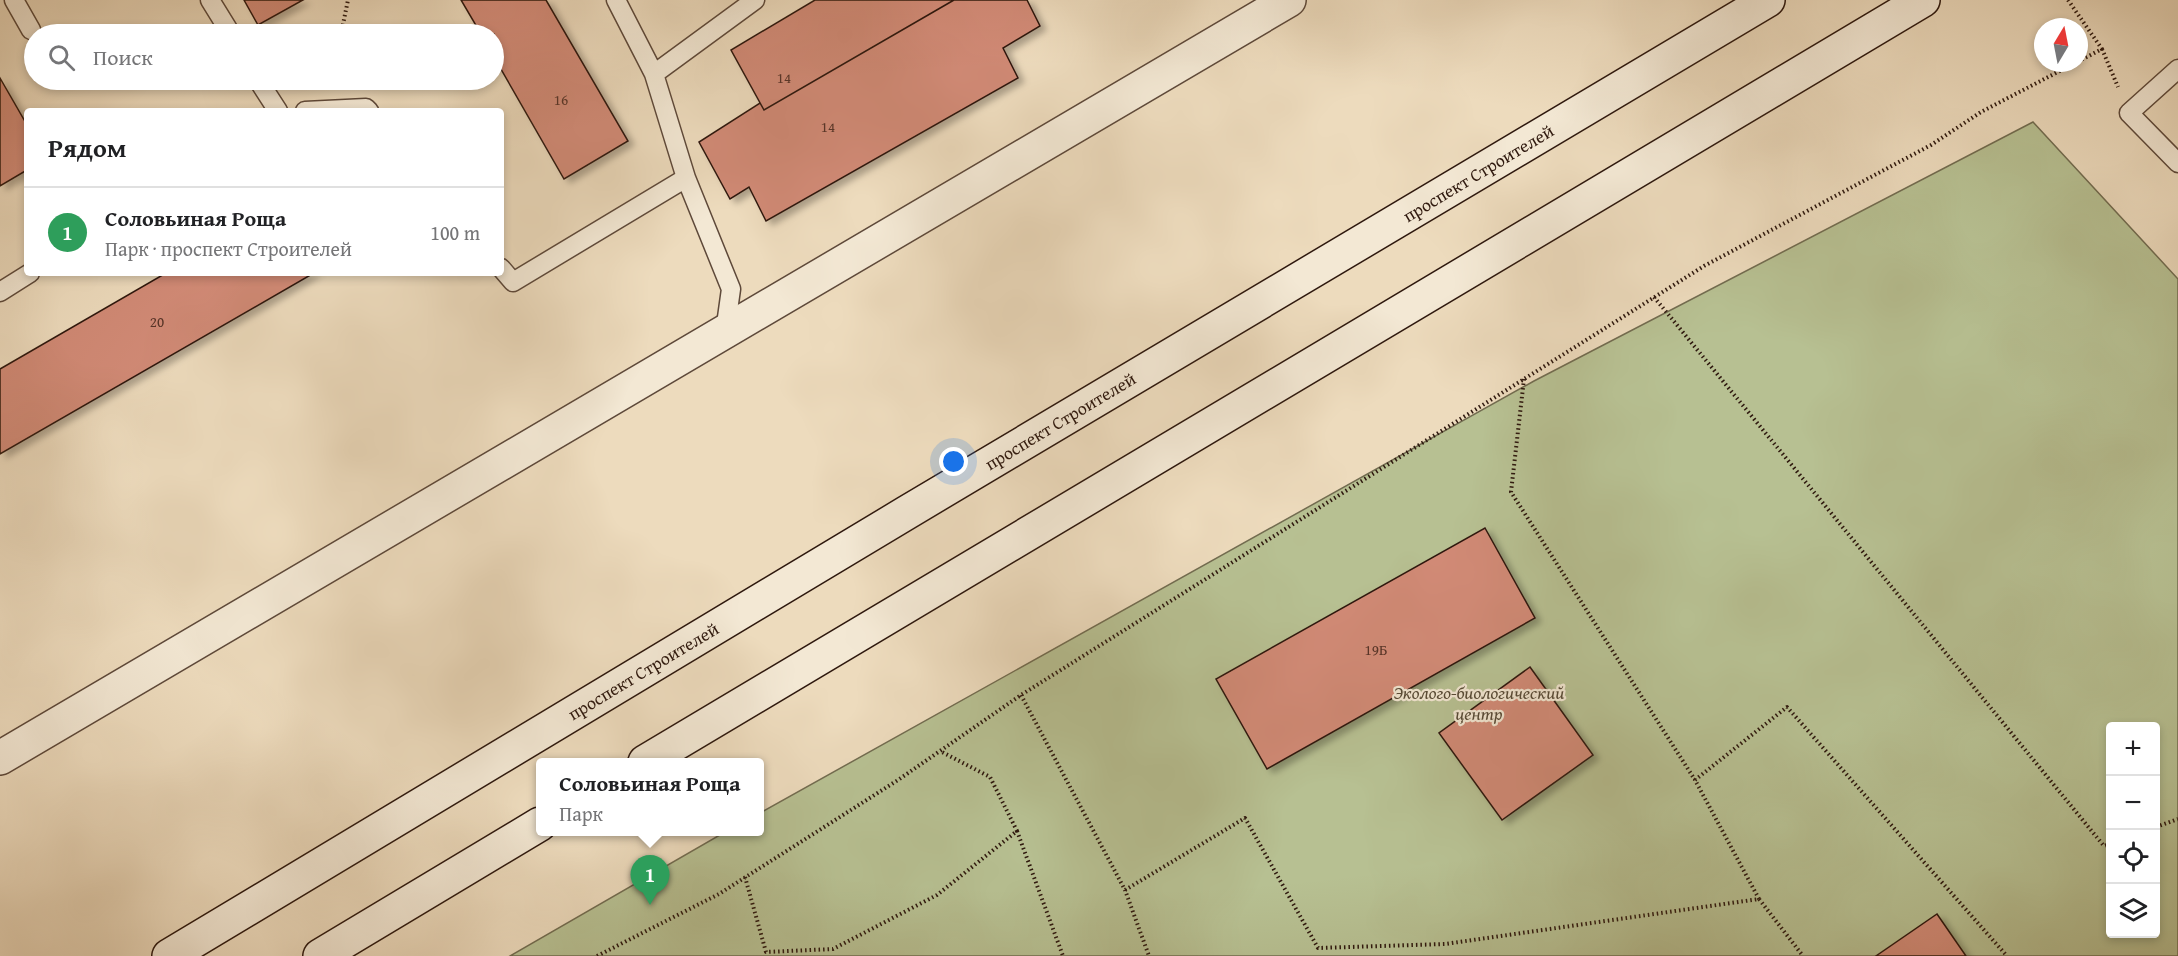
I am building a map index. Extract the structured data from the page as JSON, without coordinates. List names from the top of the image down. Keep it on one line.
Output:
{"streets":{"main road":["проспект Строителей"]},"parks":["Эколого-биологический центр"],"house_numbers":["14","16","14","20","19Б"],"north":"top","page":{"search":"Поиск","heading":"Рядом","list":[{"mark":"1","name":"Соловьиная Роща","note":"Парк · проспект Строителей","value":"100 m"}],"map_buttons":["+","−"],"popup":["Соловьиная Роща","Парк"],"pins":"1"}}
